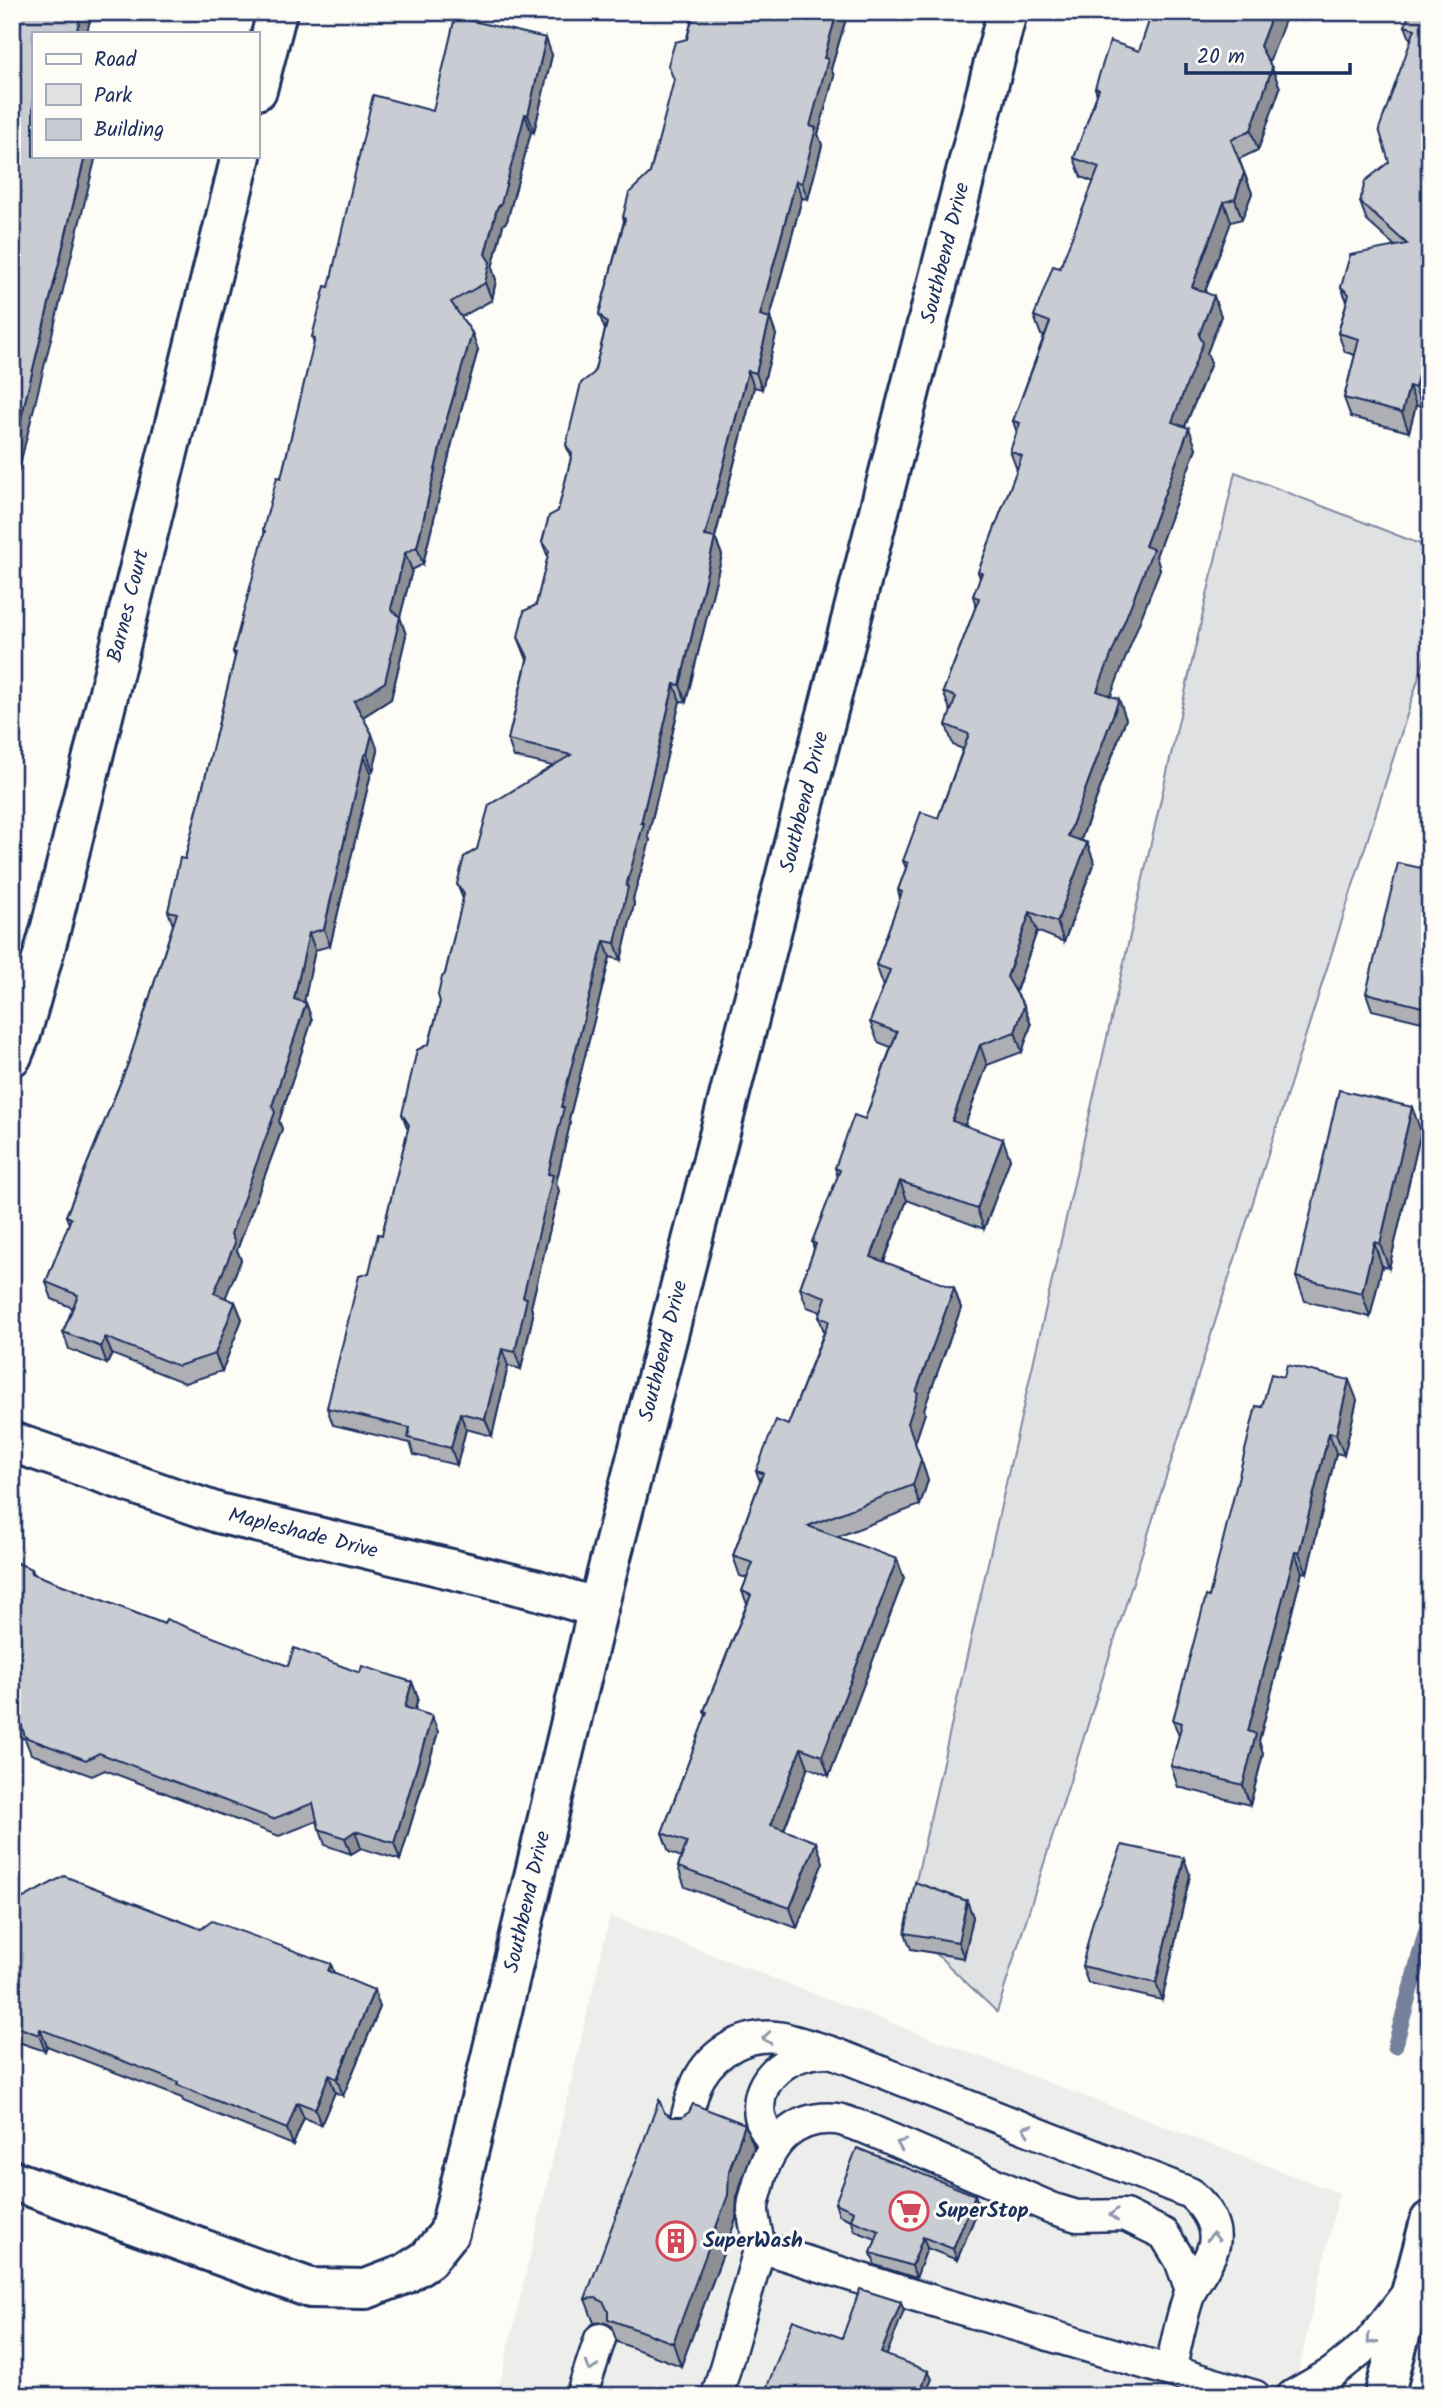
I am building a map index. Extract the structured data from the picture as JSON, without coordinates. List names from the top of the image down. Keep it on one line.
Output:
{"streets":{"street":["Southbend Drive","Barnes Court","Mapleshade Drive"]},"crossings":[["Southbend Drive","Mapleshade Drive"]],"places":{"supermarket":["SuperStop"],"building":["SuperWash"]},"legend":["Road","Park","Building"],"scale_bar":"20 m"}
